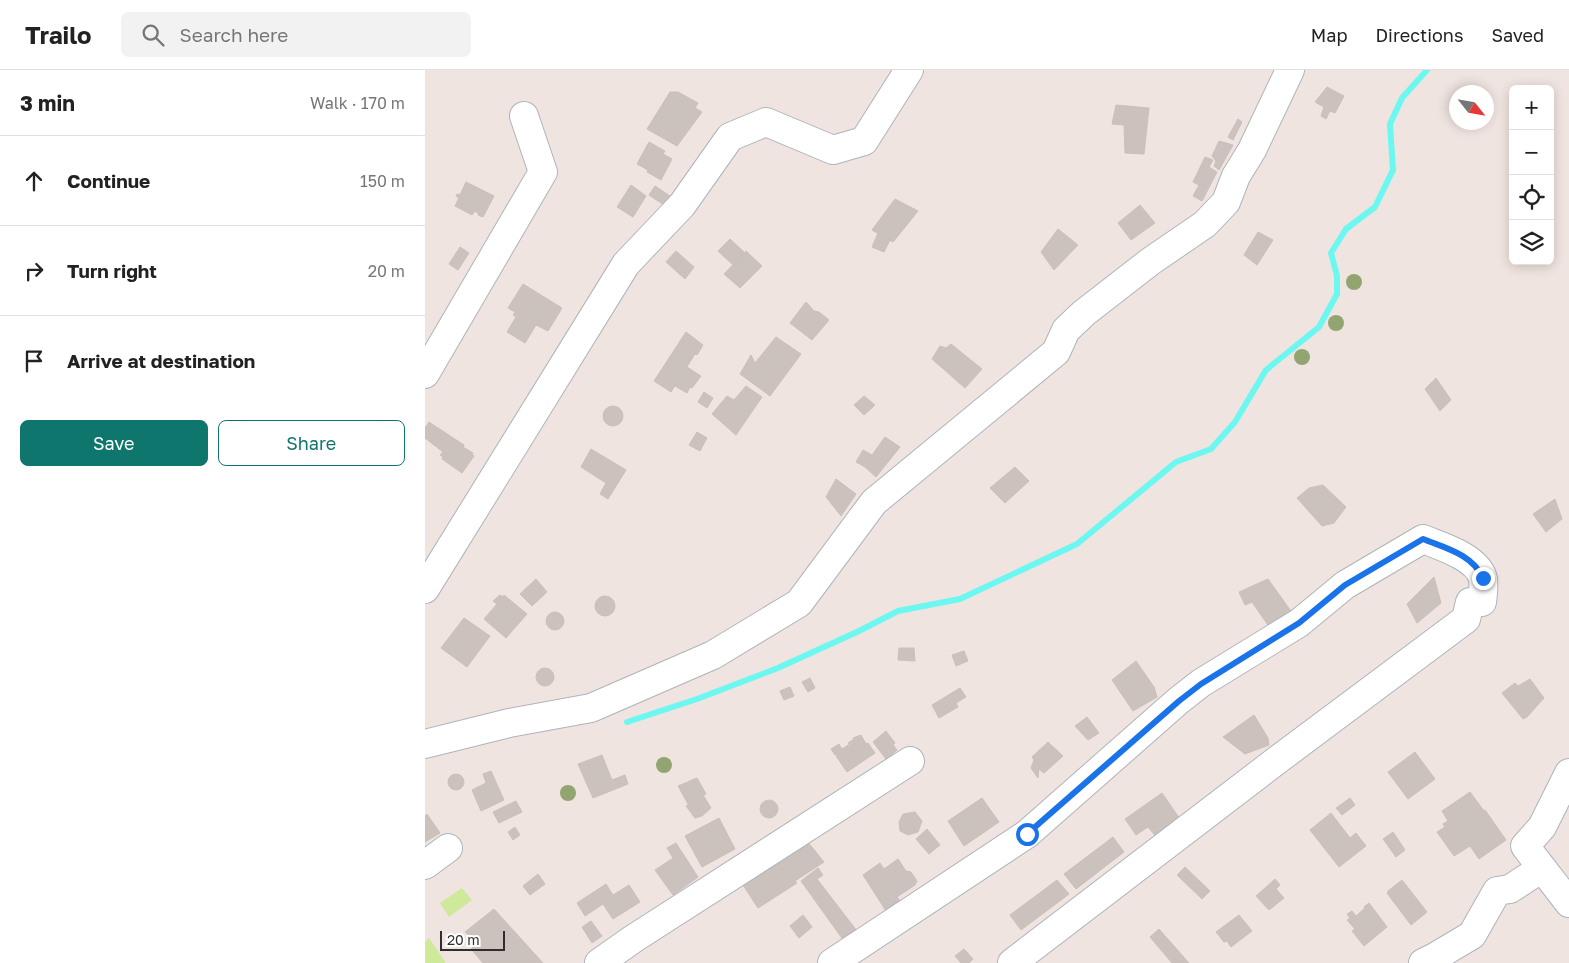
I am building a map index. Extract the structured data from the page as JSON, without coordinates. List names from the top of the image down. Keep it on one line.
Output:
{"scale_bar":"20 m","north":"bottom right","page":{"header":"Trailo","search":"Search here","nav":["Map","Directions","Saved"],"heading":["3 min","Walk · 170 m"],"map_buttons":["+","−"],"list":[["Continue","150 m"],["Turn right","20 m"],"Arrive at destination"],"buttons":["Save","Share"],"scale":"20 m"}}
